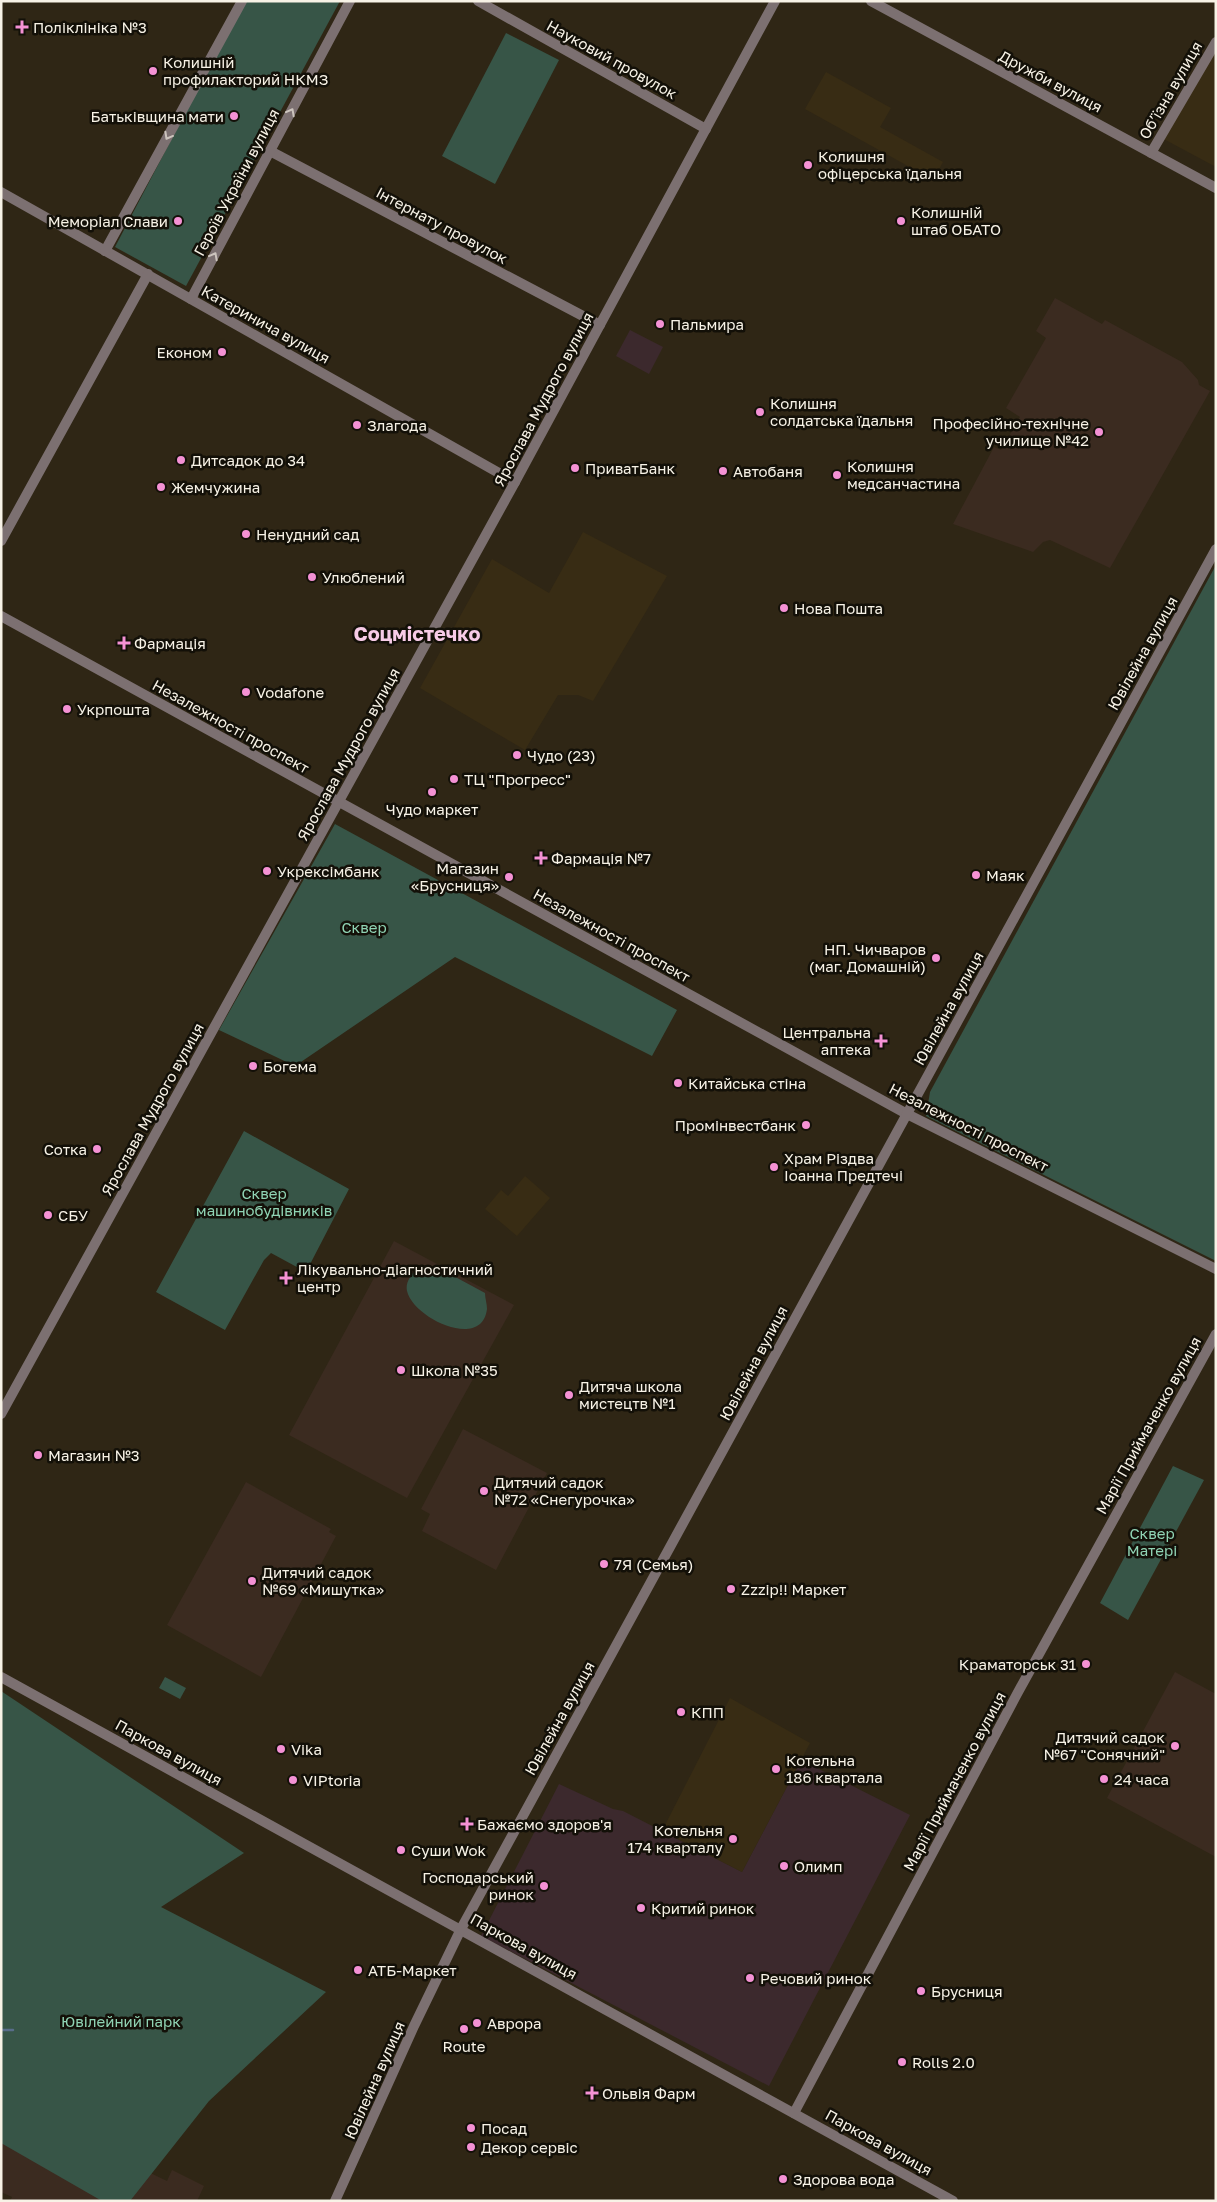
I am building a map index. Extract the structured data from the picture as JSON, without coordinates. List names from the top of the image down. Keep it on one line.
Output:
{"streets":{"street":["Науковий провулок","Дружби вулиця","Об’їзна вулиця","Героїв України вулиця","Інтернату провулок","Катеринича вулиця","Ярослава Мудрого вулиця","Ювілейна вулиця","Незалежності проспект","Марії Приймаченко вулиця","Паркова вулиця"]},"crossings":[["Науковий провулок","Ярослава Мудрого вулиця"],["Дружби вулиця","Об’їзна вулиця"],["Героїв України вулиця","Інтернату провулок"],["Героїв України вулиця","Катеринича вулиця"],["Інтернату провулок","Ярослава Мудрого вулиця"],["Катеринича вулиця","Ярослава Мудрого вулиця"],["Ярослава Мудрого вулиця","Незалежності проспект"],["Ювілейна вулиця","Незалежності проспект"],["Ювілейна вулиця","Паркова вулиця"],["Марії Приймаченко вулиця","Паркова вулиця"]],"one_way":["Героїв України вулиця"],"districts":["Соцмістечко"],"parks":["Сквер","Сквер машинобудівників","Сквер Матері","Ювілейний парк"],"places":{"health":["Поліклініка №3","Фармація","Фармація №7","Центральна аптека","Лікувально-діагностичний центр","Бажаємо здоров'я","Ольвія Фарм"],"other":["Колишній профилакторий НКМЗ","Батьківщина мати","Колишня офіцерська їдальня","Меморіал Слави","Колишній штаб ОБАТО","Пальмира","Економ","Колишня солдатська їдальня","Злагода","Професійно-технічне училище №42","Дитсадок до 34","ПриватБанк","Автобаня","Колишня медсанчастина","Жемчужина","Ненудний сад","Улюблений","Нова Пошта","Vodafone","Укрпошта","Чудо (23)","ТЦ \"Прогресс\"","Чудо маркет","Укрексімбанк","Маяк","Магазин «Брусниця»","НП. Чичваров (маг. Домашній)","Богема","Китайська стіна","Промінвестбанк","Сотка","Храм Різдва Іоанна Предтечі","СБУ","Школа №35","Дитяча школа мистецтв №1","Магазин №3","Дитячий садок №72 «Снегурочка»","7Я (Семья)","Дитячий садок №69 «Мишутка»","Zzzip!! Маркет","Краматорськ 31","КПП","Дитячий садок №67 \"Сонячний\"","Vika","Котельна 186 квартала","24 часа","VIPtoria","Котельня 174 кварталу","Суши Wok","Олимп","Господарський ринок","Критий ринок","АТБ-Маркет","Речовий ринок","Брусниця","Аврора","Route","Rolls 2.0","Посад","Декор сервіс","Здорова вода"]}}
